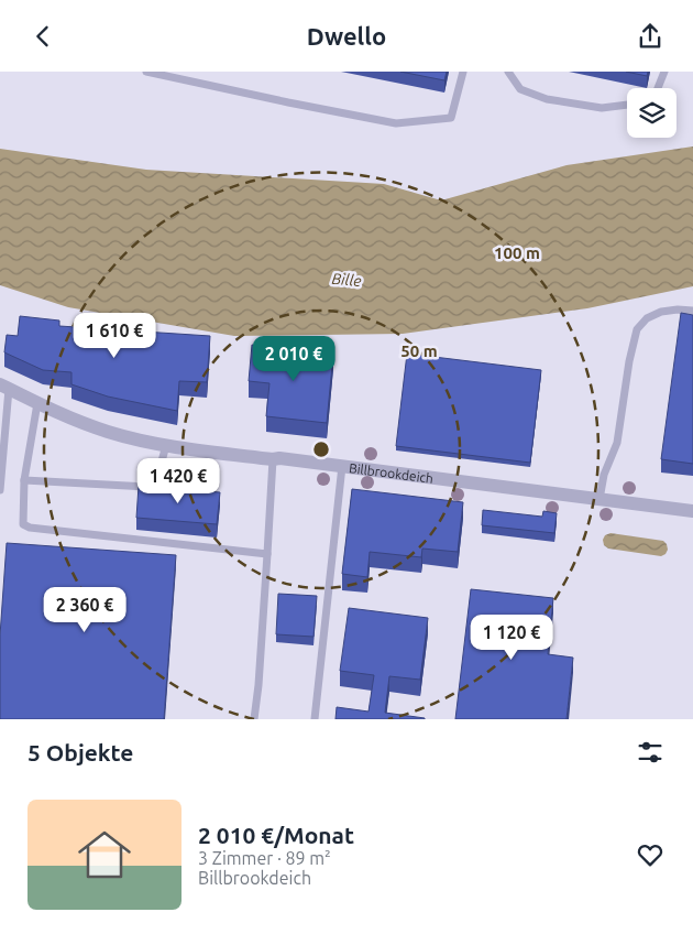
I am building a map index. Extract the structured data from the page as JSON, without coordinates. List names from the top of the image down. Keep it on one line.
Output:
{"streets":{"street":["Billbrookdeich"]},"water":["Bille"],"page":{"header":"Dwello","price":["1 610 €","2 010 €","1 420 €","2 360 €","1 120 €"],"heading":"5 Objekte","list":[{"name":"2 010 €/Monat","note":"3 Zimmer · 89 m² · Billbrookdeich"}]},"rings":["100 m","50 m"]}
